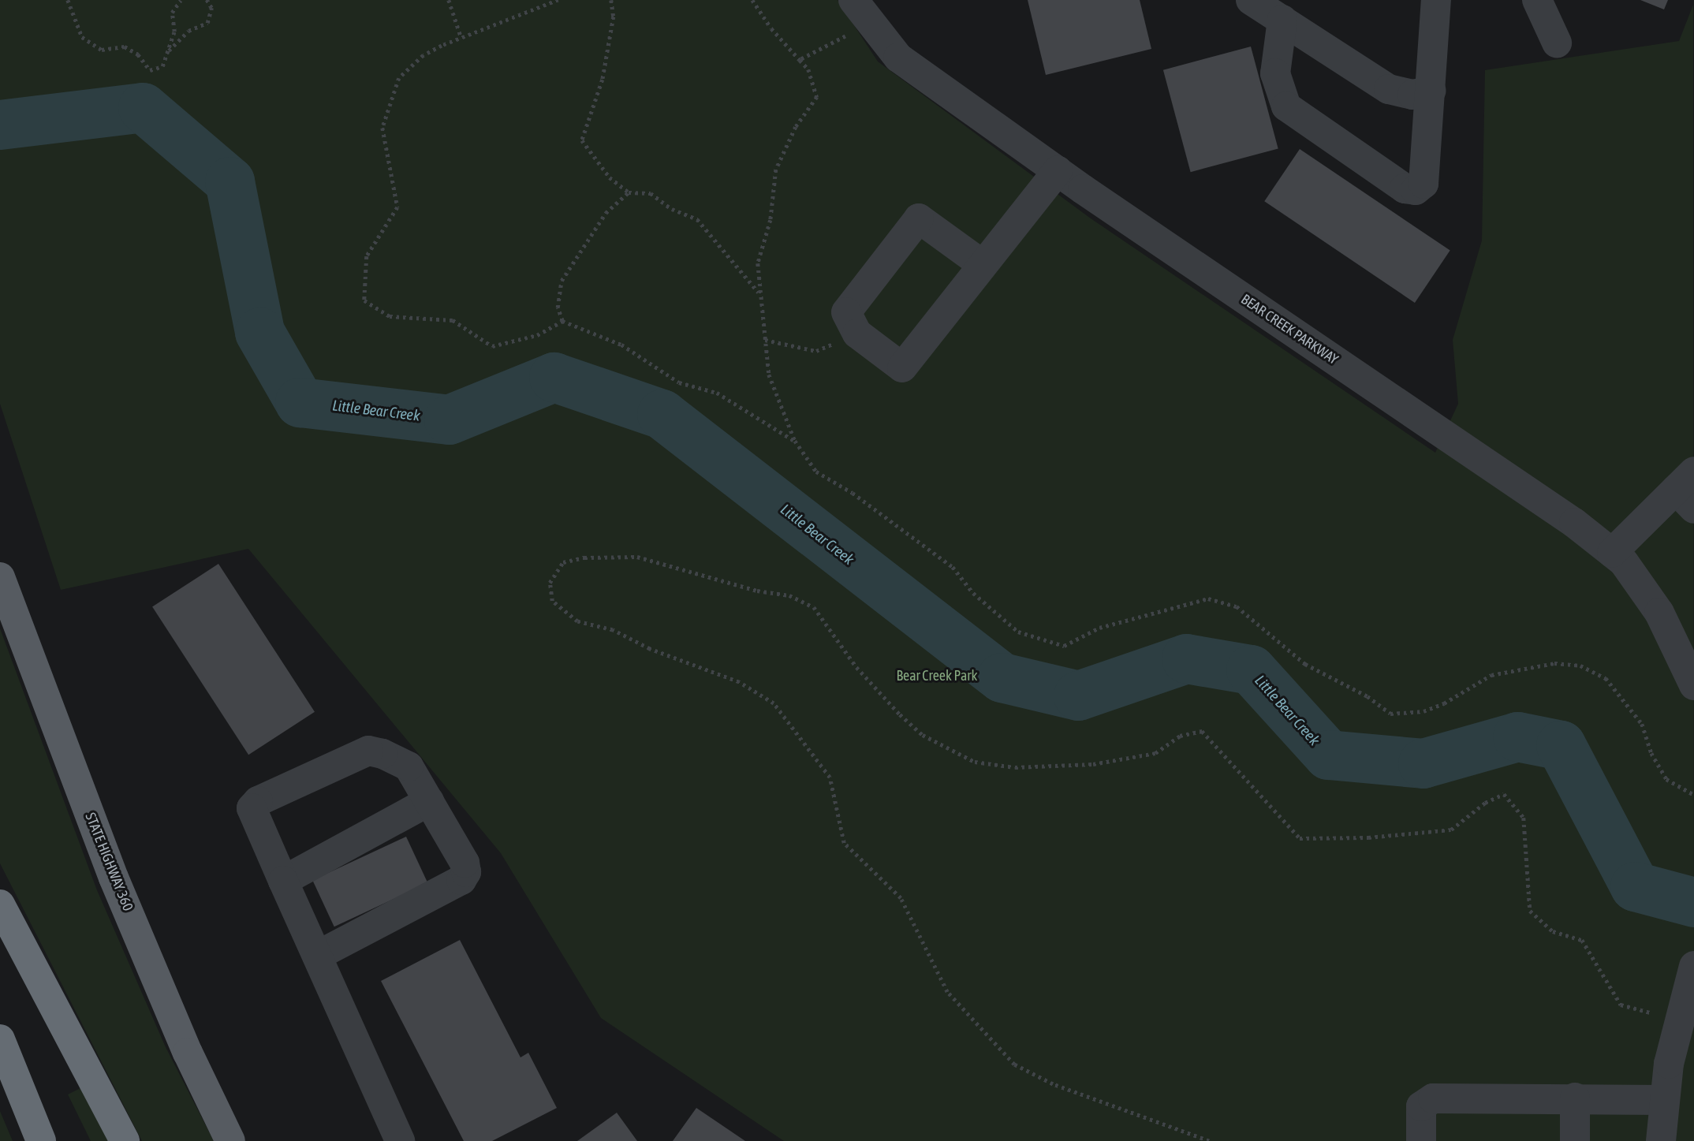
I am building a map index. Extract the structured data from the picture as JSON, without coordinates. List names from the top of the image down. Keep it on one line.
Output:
{"streets":{"main road":["STATE HIGHWAY 360"],"street":["BEAR CREEK PARKWAY"]},"water":["Little Bear Creek"],"parks":["Bear Creek Park"]}
